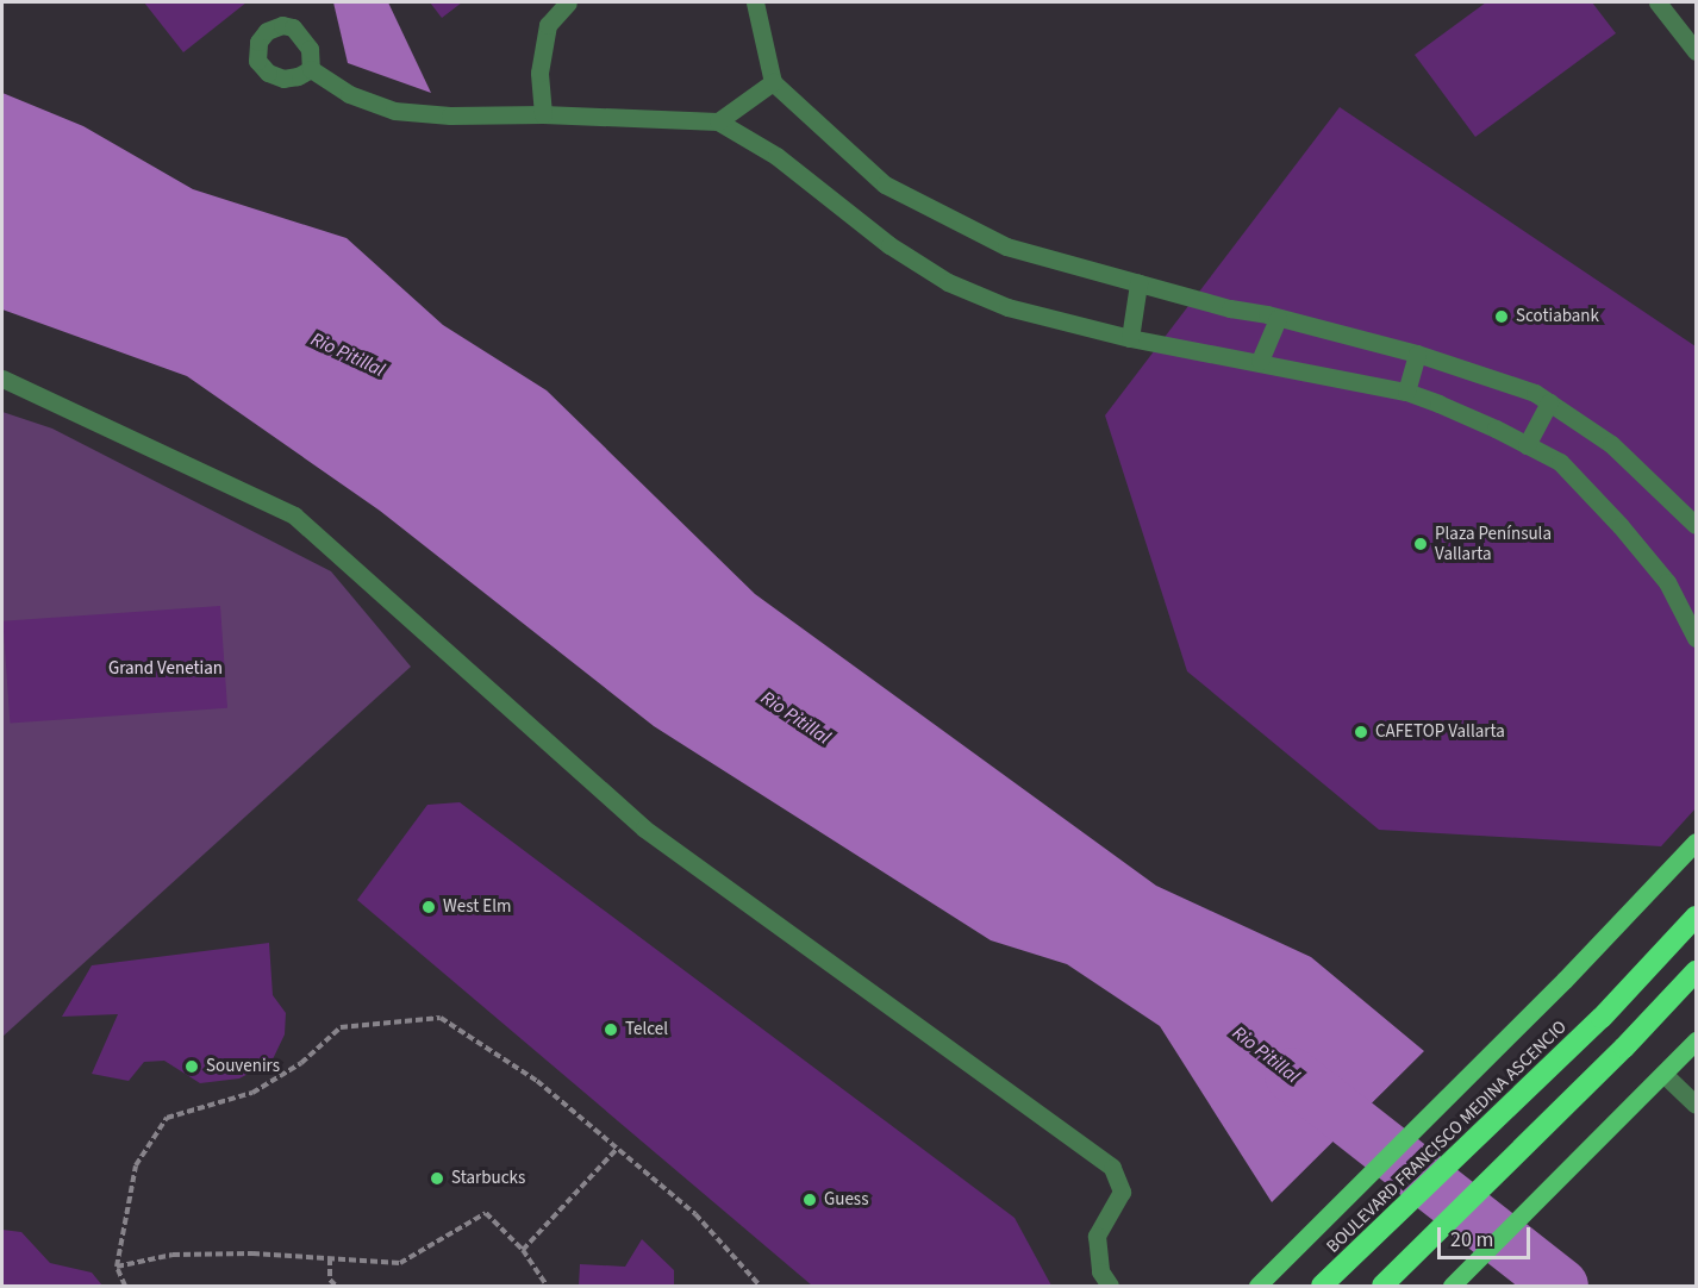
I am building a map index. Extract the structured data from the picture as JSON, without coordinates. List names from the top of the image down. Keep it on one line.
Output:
{"streets":{"highway":["BOULEVARD FRANCISCO MEDINA ASCENCIO"]},"water":["Rio Pitillal"],"parks":["Grand Venetian"],"places":["Scotiabank","Plaza Península Vallarta","CAFETOP Vallarta","West Elm","Telcel","Souvenirs","Starbucks","Guess"],"scale_bar":"20 m"}
